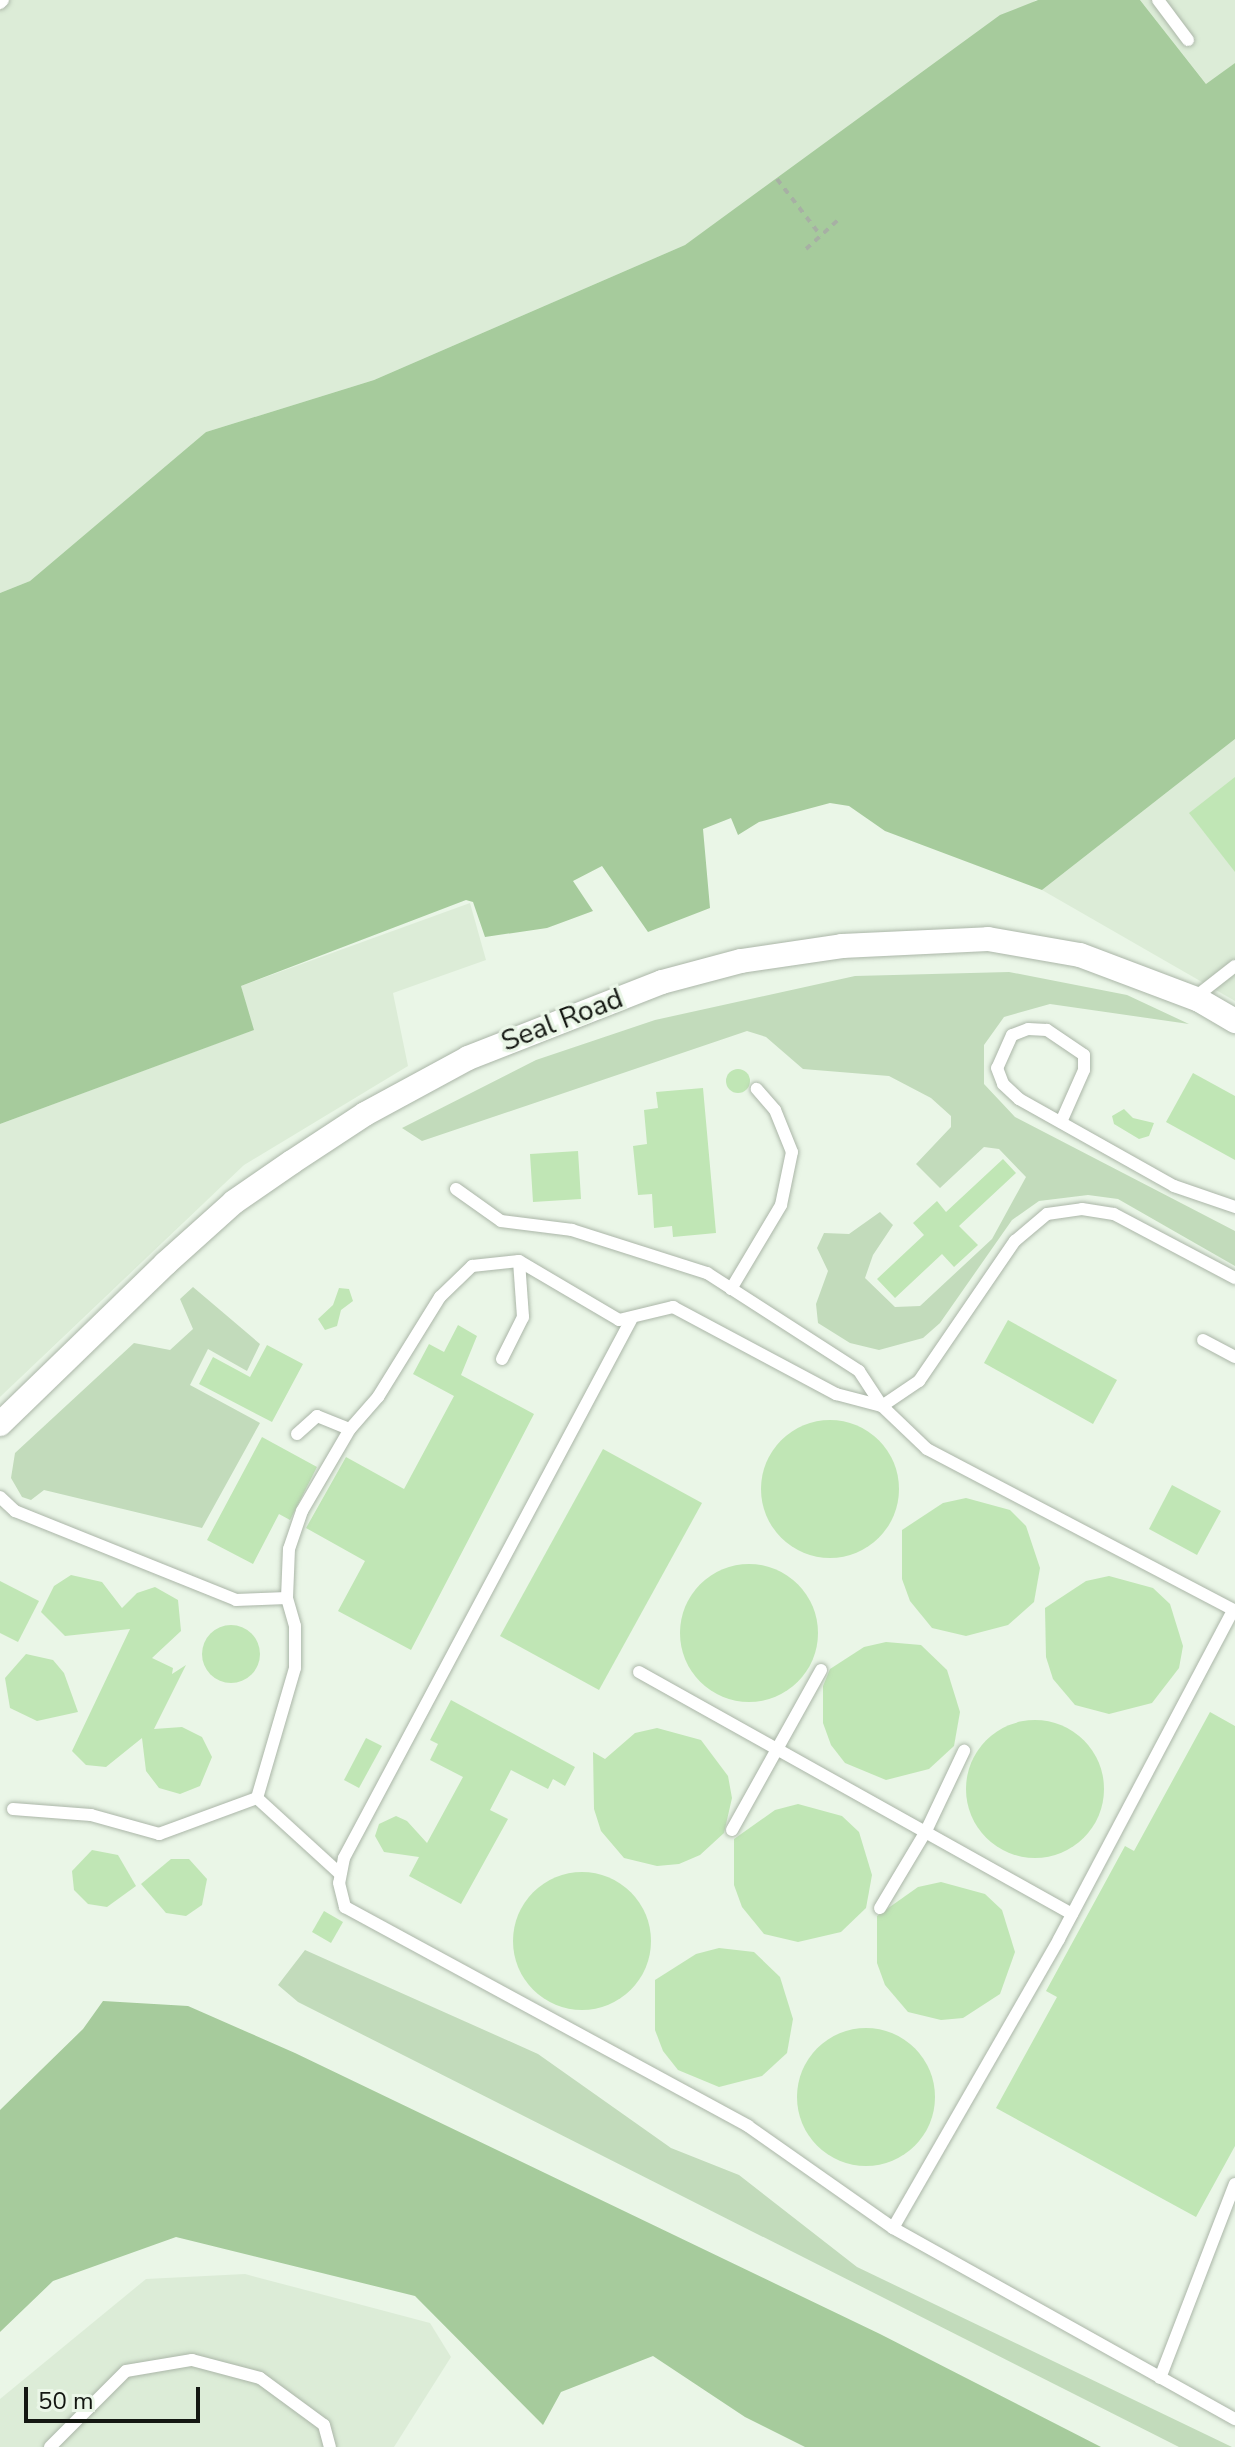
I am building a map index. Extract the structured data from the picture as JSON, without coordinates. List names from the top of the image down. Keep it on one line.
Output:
{"streets":{"street":["Seal Road"]},"scale_bar":"50 m"}
